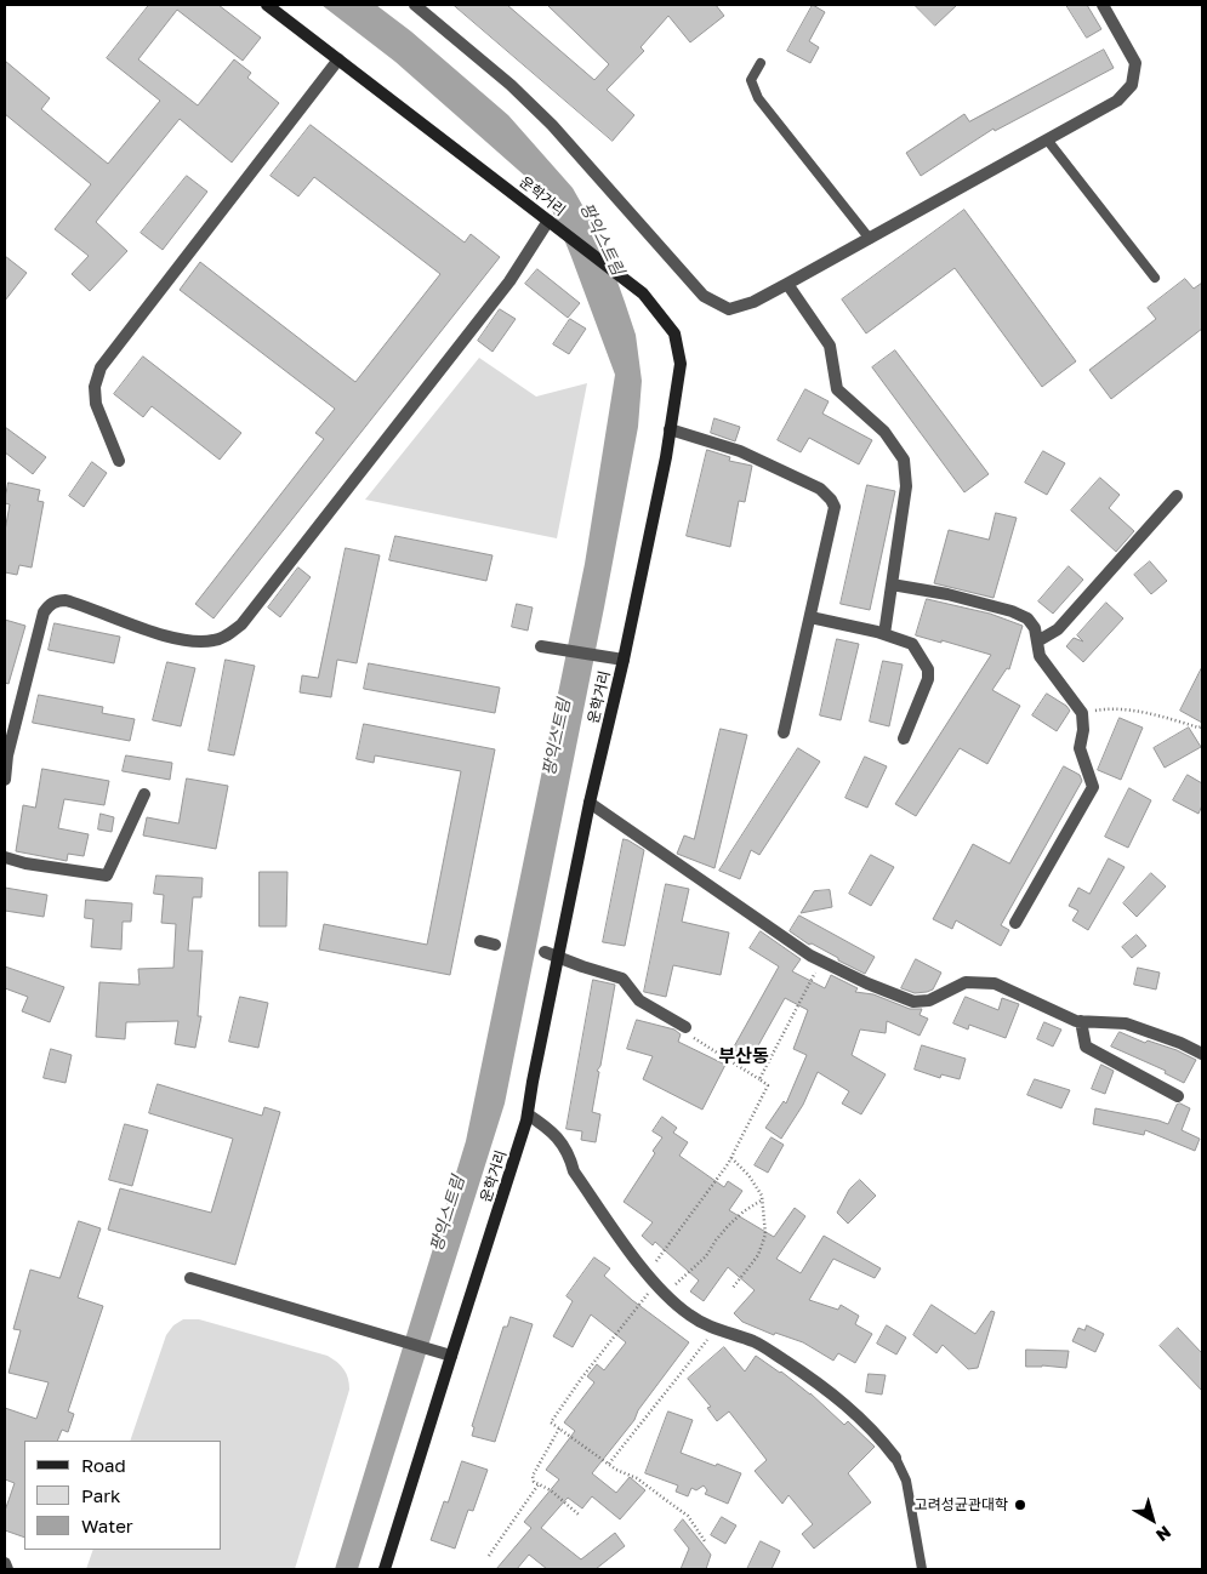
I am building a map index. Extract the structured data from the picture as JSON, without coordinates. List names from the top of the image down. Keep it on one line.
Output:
{"streets":{"main road":["운학거리"]},"districts":["부산동"],"water":["팡익스트림"],"places":["고려성균관대학"],"legend":["Road","Park","Water"],"north":"bottom right"}
